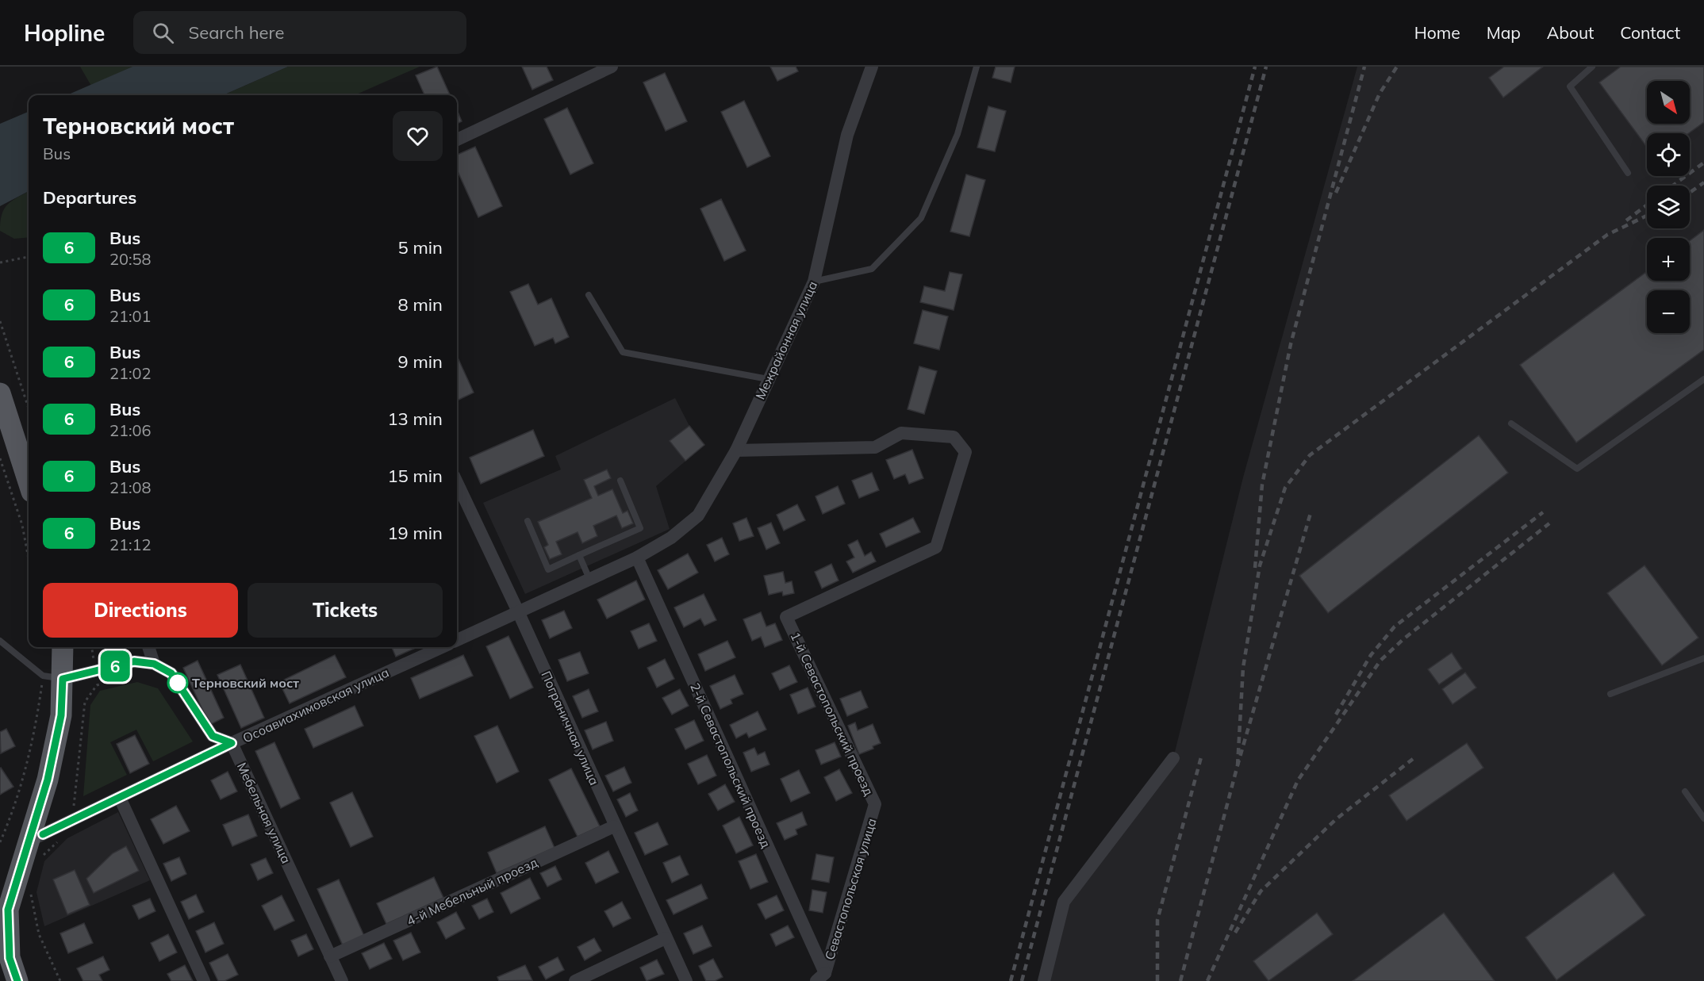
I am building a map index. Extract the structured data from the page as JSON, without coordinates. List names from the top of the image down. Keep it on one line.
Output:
{"streets":{"street":["Межрайонная улица","Осоавиахимовская улица","1-й Севастопольский проезд","Пограничная улица","2-й Севастопольский проезд","Мебельная улица","Севастопольская улица","4-й Мебельный проезд"]},"crossings":[["Межрайонная улица","1-й Севастопольский проезд"],["Межрайонная улица","2-й Севастопольский проезд"],["Осоавиахимовская улица","Мебельная улица"],["1-й Севастопольский проезд","Севастопольская улица"],["Пограничная улица","4-й Мебельный проезд"],["2-й Севастопольский проезд","Севастопольская улица"],["Мебельная улица","4-й Мебельный проезд"]],"places":["Терновский мост"],"lines":["bus line 6"],"north":"bottom right","page":{"header":"Hopline","search":"Search here","nav":["Home","Map","About","Contact"],"on_map":"6","map_buttons":["+","−"],"heading":[["Терновский мост","Bus"],"Departures"],"list":[{"mark":"6","name":"Bus","note":"20:58","value":"5 min"},{"mark":"6","name":"Bus","note":"21:01","value":"8 min"},{"mark":"6","name":"Bus","note":"21:02","value":"9 min"},{"mark":"6","name":"Bus","note":"21:06","value":"13 min"},{"mark":"6","name":"Bus","note":"21:08","value":"15 min"},{"mark":"6","name":"Bus","note":"21:12","value":"19 min"}],"buttons":["Directions","Tickets"]}}
